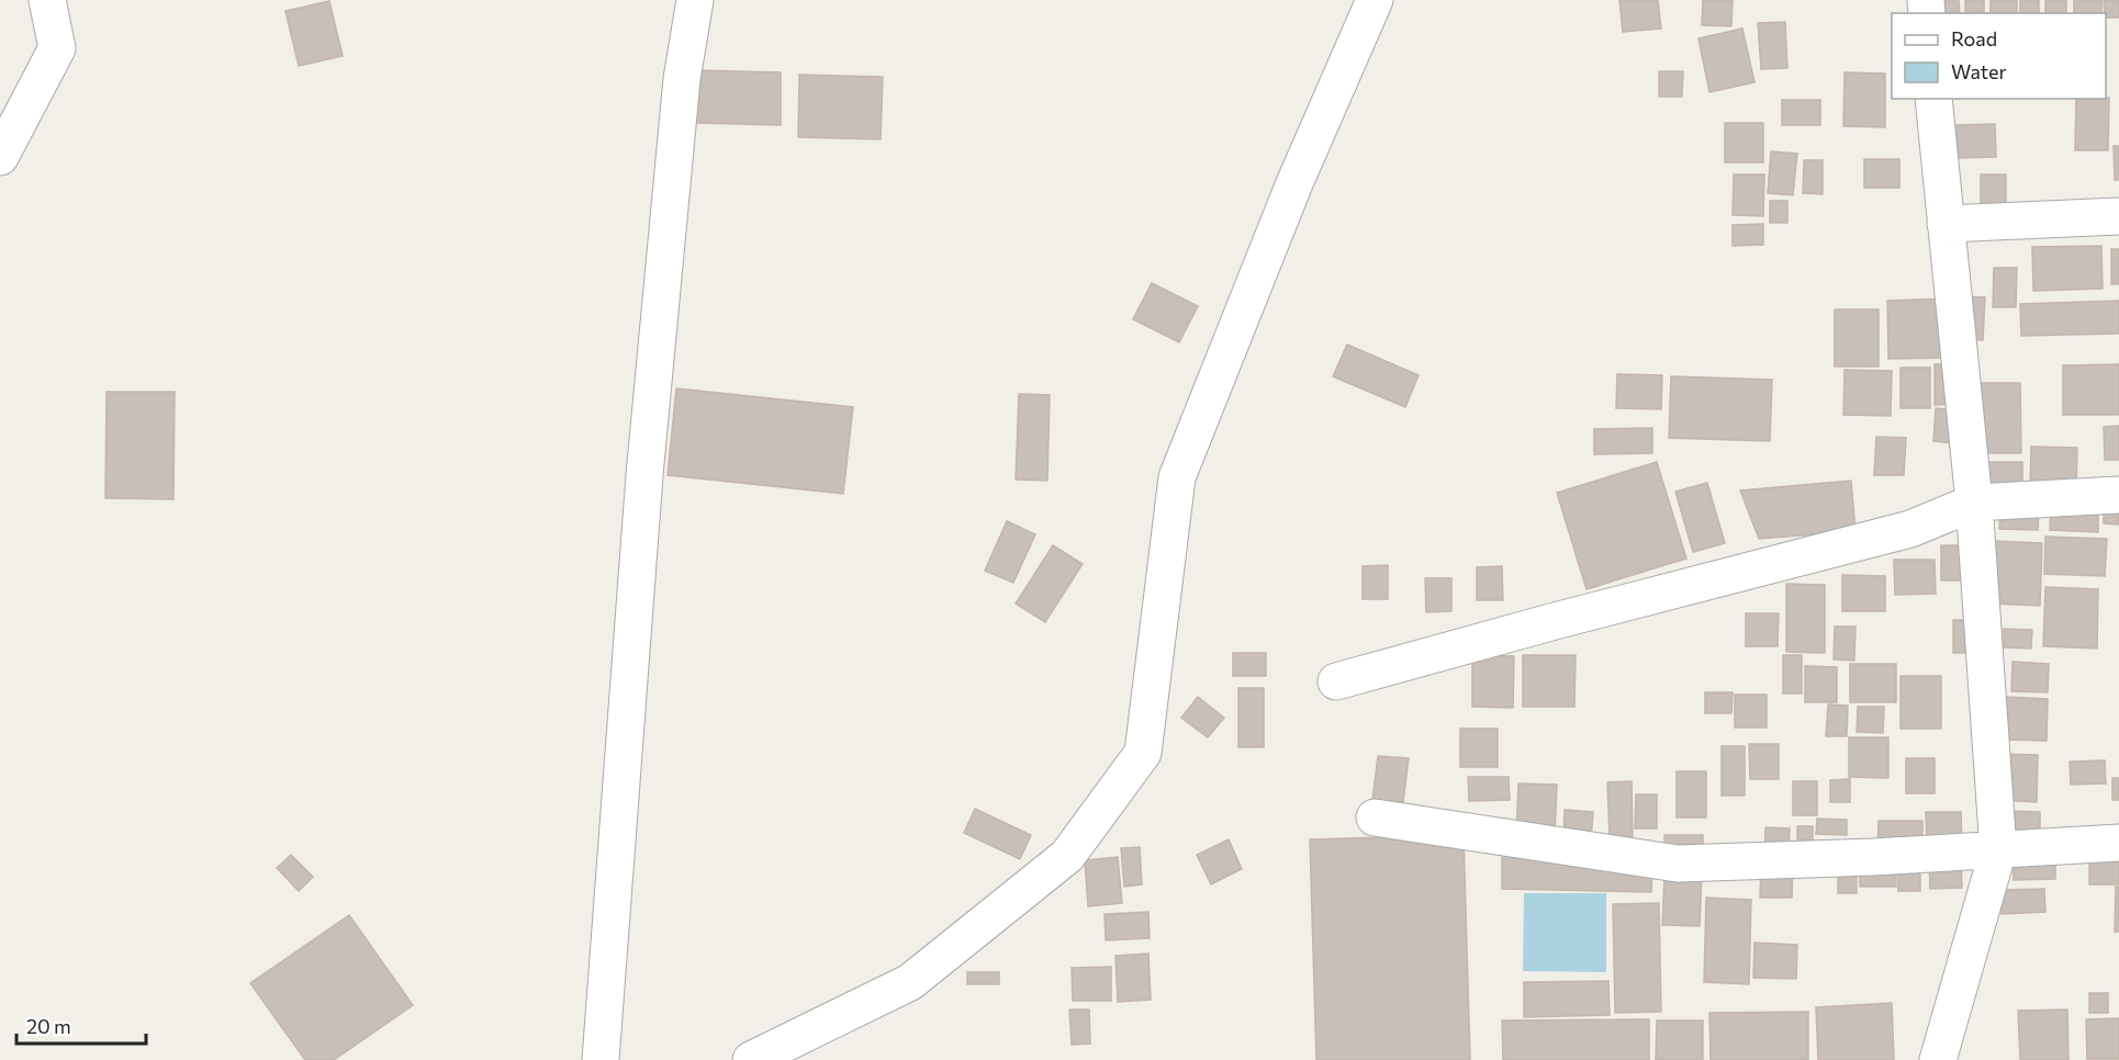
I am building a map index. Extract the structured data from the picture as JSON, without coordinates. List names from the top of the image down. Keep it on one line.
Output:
{"legend":["Road","Water"],"scale_bar":"20 m"}
